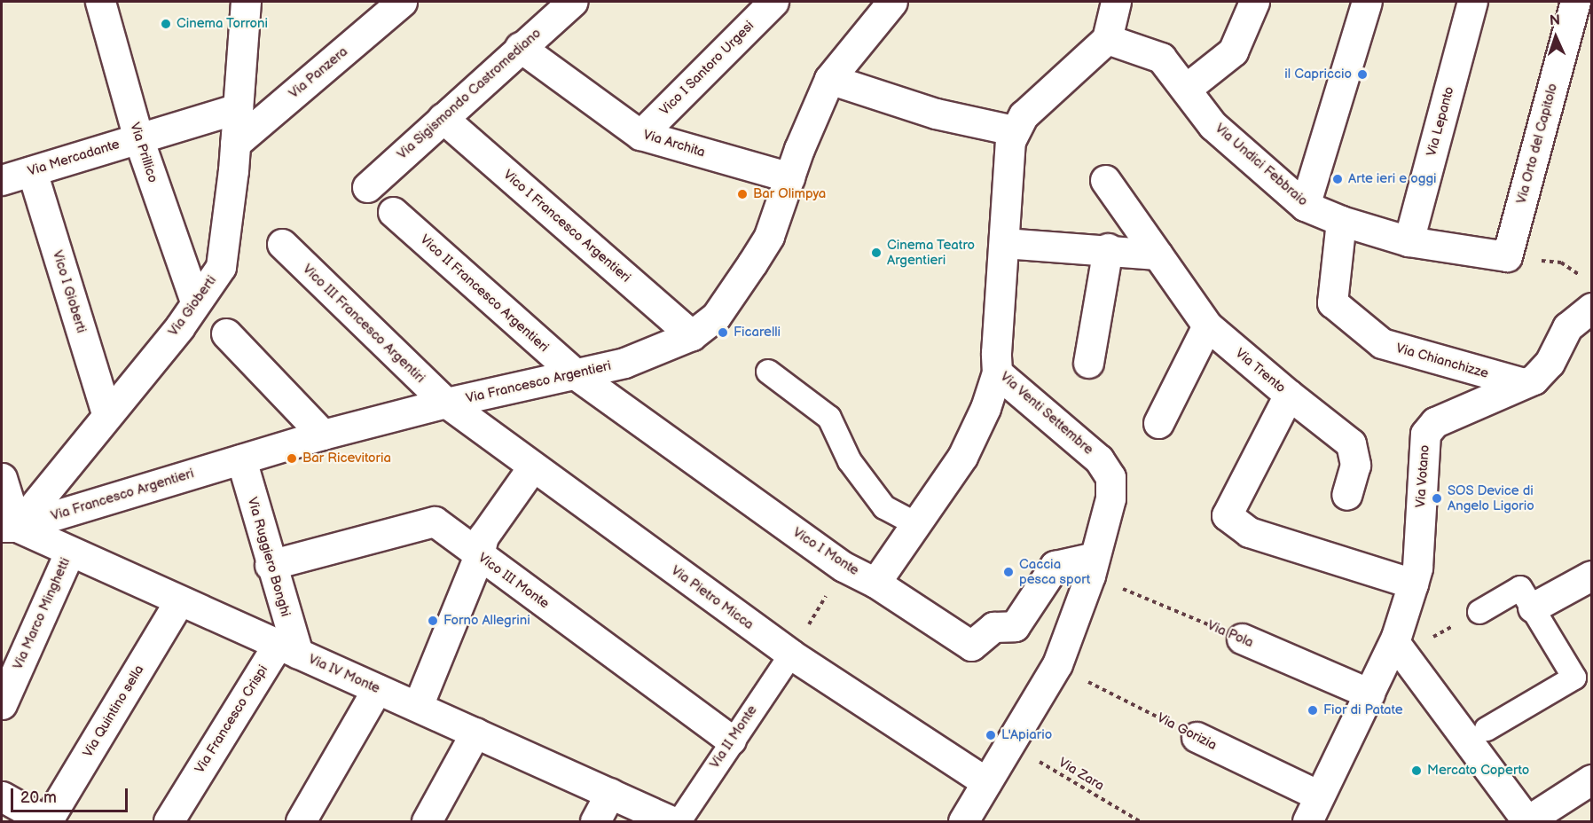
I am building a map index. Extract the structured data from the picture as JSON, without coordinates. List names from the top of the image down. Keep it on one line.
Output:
{"streets":{"street":["Vico I Santoro Urgesi","Via Panzera","Via Sigismondo Castromediano","Via Lepanto","Via Archita","Via Orto del Capitolo","Via Prillico","Via Mercadante","Via Undici Febbraio","Vico I Francesco Argentieri","Vico I Gioberti","Vico II Francesco Argentieri","Via Gioberti","Vico III Francesco Argentiri","Via Chianchizze","Via Trento","Via Francesco Argentieri","Via Venti Settembre","Via Votano","Vico I Monte","Via Ruggiero Bonghi","Vico III Monte","Via Pietro Micca","Via Marco Minghetti","Via Pola","Via IV Monte","Via Quintino sella","Via Francesco Crispi","Via Gorizia"],"lane":["Via II Monte"],"path":["Via Zara"]},"crossings":[["Vico I Santoro Urgesi","Via Archita"],["Via Panzera","Via Gioberti"],["Via Sigismondo Castromediano","Via Archita"],["Via Sigismondo Castromediano","Vico I Francesco Argentieri"],["Via Lepanto","Via Undici Febbraio"],["Via Archita","Via Francesco Argentieri"],["Via Orto del Capitolo","Via Undici Febbraio"],["Via Prillico","Via Mercadante"],["Via Prillico","Via Gioberti"],["Via Mercadante","Vico I Gioberti"],["Via Mercadante","Via Gioberti"],["Via Undici Febbraio","Via Chianchizze"],["Via Undici Febbraio","Via Venti Settembre"],["Vico I Francesco Argentieri","Via Francesco Argentieri"],["Vico I Gioberti","Via Gioberti"],["Vico II Francesco Argentieri","Via Francesco Argentieri"],["Vico II Francesco Argentieri","Vico I Monte"],["Via Gioberti","Via Francesco Argentieri"],["Via Gioberti","Via IV Monte"],["Vico III Francesco Argentiri","Via Francesco Argentieri"],["Vico III Francesco Argentiri","Via Pietro Micca"],["Via Chianchizze","Via Votano"],["Via Trento","Via Votano"],["Via Francesco Argentieri","Vico I Monte"],["Via Francesco Argentieri","Via Ruggiero Bonghi"],["Via Francesco Argentieri","Via Pietro Micca"],["Via Francesco Argentieri","Via IV Monte"],["Via Venti Settembre","Vico I Monte"],["Via Venti Settembre","Via Pietro Micca"],["Via Venti Settembre","Via Pola"],["Via Venti Settembre","Via Gorizia"],["Via Venti Settembre","Via Zara"],["Via Votano","Via Pola"],["Via Votano","Via Gorizia"],["Vico I Monte","Via Pola"],["Via Ruggiero Bonghi","Vico III Monte"],["Via Ruggiero Bonghi","Via IV Monte"],["Via Ruggiero Bonghi","Via Francesco Crispi"],["Vico III Monte","Via II Monte"],["Via Pietro Micca","Via II Monte"],["Via Marco Minghetti","Via IV Monte"],["Via IV Monte","Via Quintino sella"],["Via IV Monte","Via Francesco Crispi"]],"places":["Cinema Torroni","il Capriccio","Arte ieri e oggi","Bar Olimpya","Cinema Teatro Argentieri","Ficarelli","Bar Ricevitoria","SOS Device di Angelo Ligorio","Caccia pesca sport","Forno Allegrini","Fior di Patate","L'Apiario","Mercato Coperto"],"scale_bar":"20 m","north":"top"}
